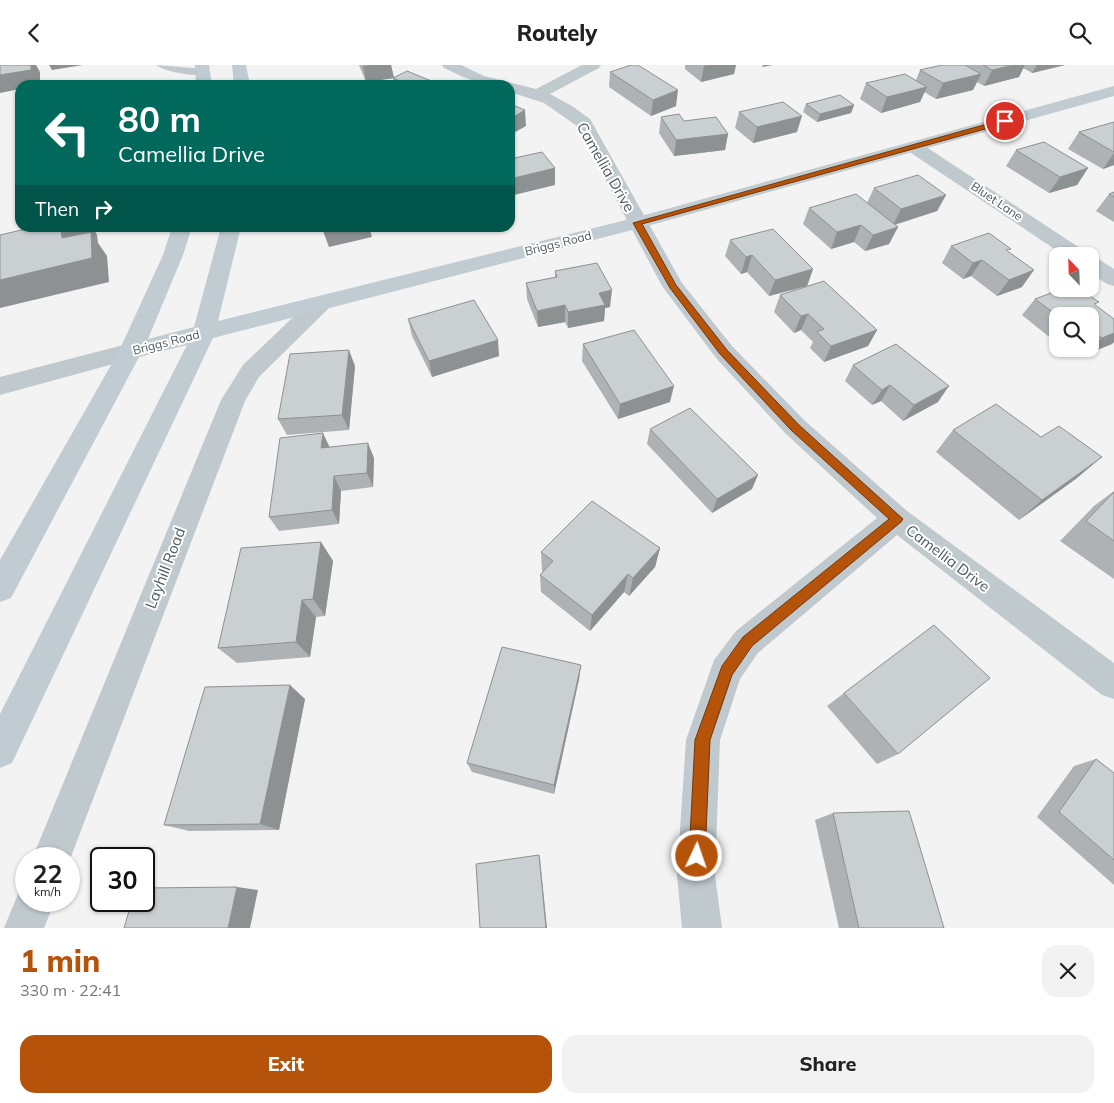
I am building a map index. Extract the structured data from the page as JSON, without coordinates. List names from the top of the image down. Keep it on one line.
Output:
{"streets":{"street":["Camellia Drive","Bluet Lane","Briggs Road","Layhill Road"]},"crossings":[["Camellia Drive","Briggs Road"],["Bluet Lane","Briggs Road"],["Briggs Road","Layhill Road"]],"north":"top left","page":{"header":"Routely","turn":["80 m","Camellia Drive"],"then":"Then","speed":"22 km/h","limit":"30","heading":["1 min","330 m · 22:41"],"buttons":["Exit","Share"]}}
